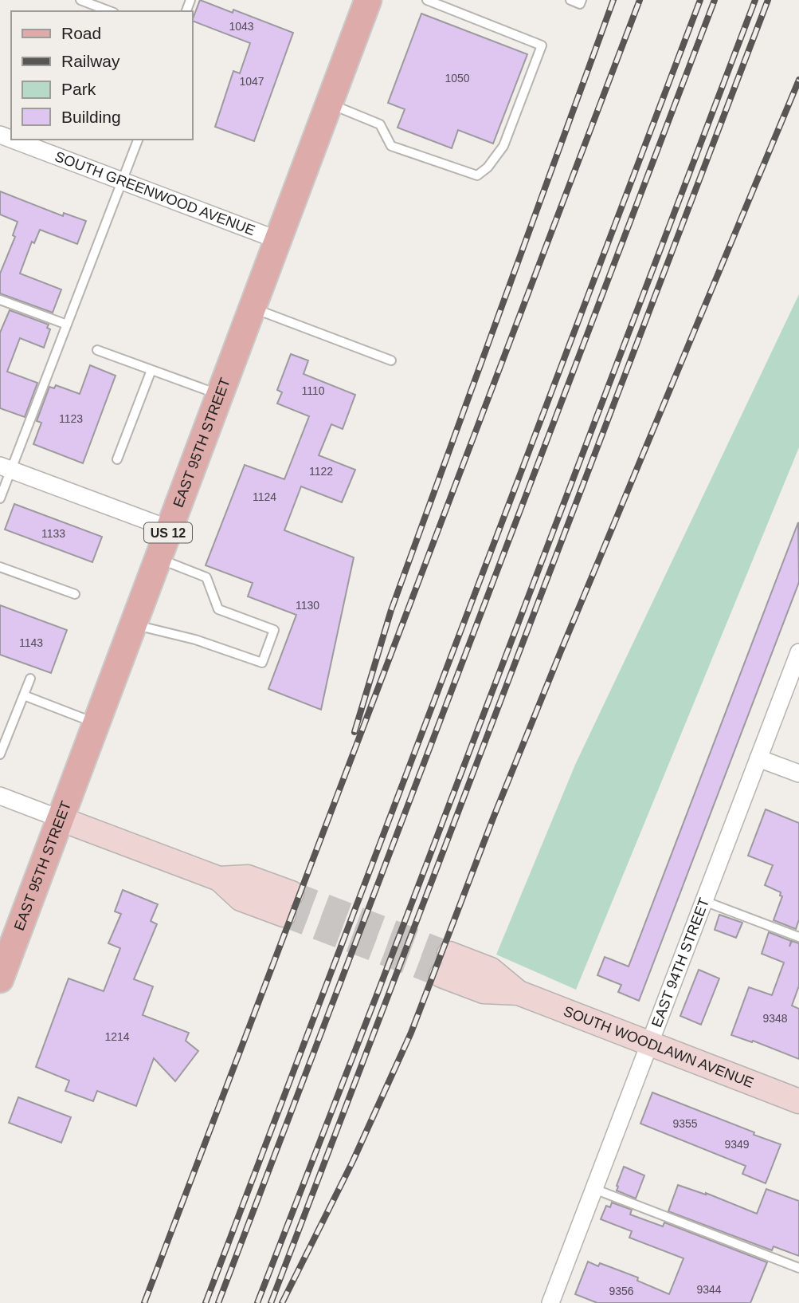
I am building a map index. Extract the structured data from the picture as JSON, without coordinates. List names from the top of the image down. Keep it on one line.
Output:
{"streets":{"main road":["EAST 95TH STREET","US 12"],"street":["SOUTH GREENWOOD AVENUE","EAST 94TH STREET","SOUTH WOODLAWN AVENUE"]},"crossings":[["SOUTH GREENWOOD AVENUE","EAST 95TH STREET"],["EAST 94TH STREET","SOUTH WOODLAWN AVENUE"]],"house_numbers":["1043","1050","1047","1110","1123","1122","1124","1133","1130","1143","9348","1214","9355","9349","9344","9356"],"legend":["Road","Railway","Park","Building"]}
